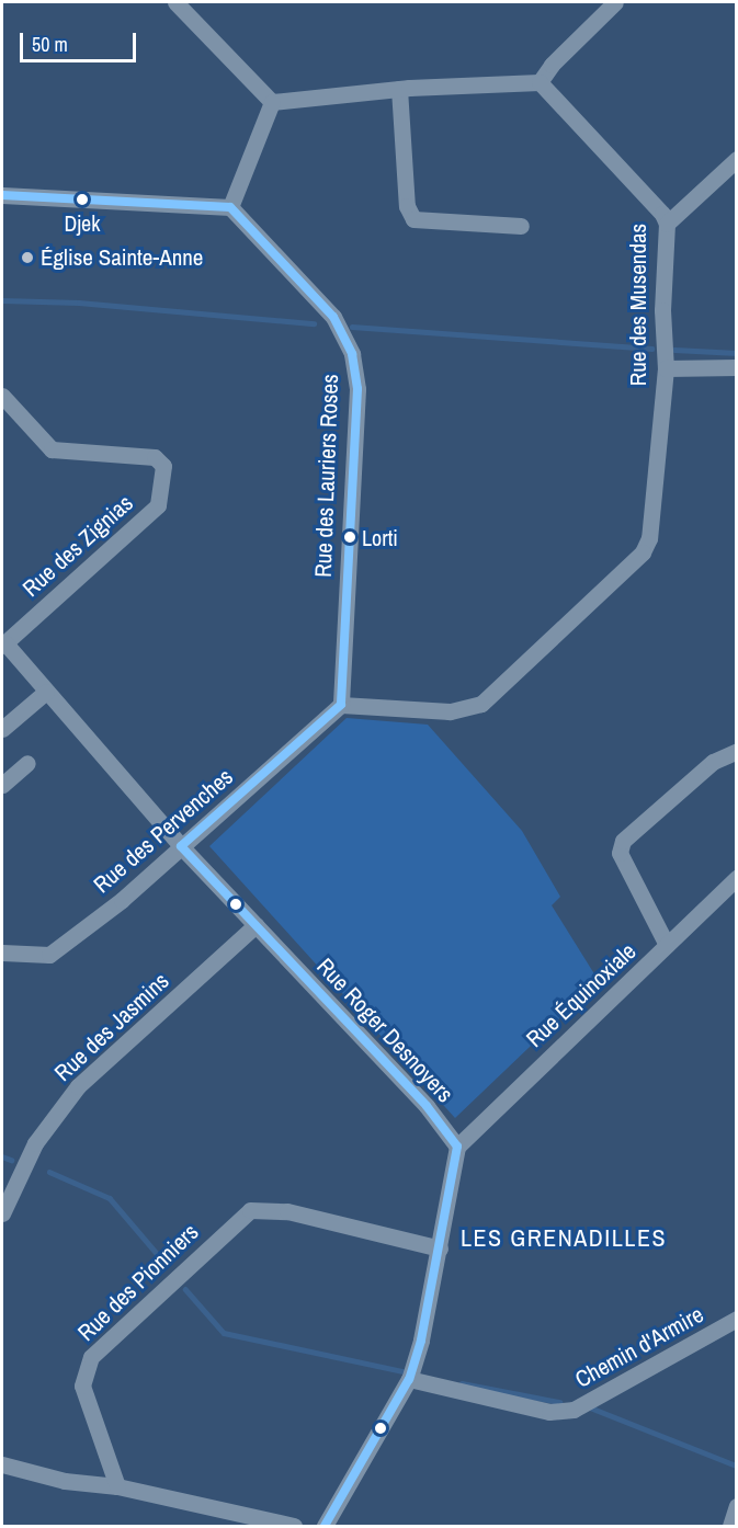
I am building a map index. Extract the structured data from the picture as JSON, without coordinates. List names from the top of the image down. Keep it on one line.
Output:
{"streets":{"street":["Rue des Musendas","Rue des Lauriers Roses","Rue des Zignias","Rue des Pervenches","Rue Équinoxiale","Rue des Jasmins","Rue Roger Desnoyers","Rue des Pionniers","Chemin d'Armire"]},"crossings":[["Rue des Musendas","Rue des Lauriers Roses"],["Rue des Musendas","Rue des Pervenches"],["Rue des Lauriers Roses","Rue des Pervenches"],["Rue des Zignias","Rue Roger Desnoyers"],["Rue des Pervenches","Rue Roger Desnoyers"],["Rue Équinoxiale","Rue Roger Desnoyers"],["Rue des Jasmins","Rue Roger Desnoyers"]],"districts":["LES GRENADILLES"],"places":["Djek","Église Sainte-Anne","Lorti"],"scale_bar":"50 m"}
